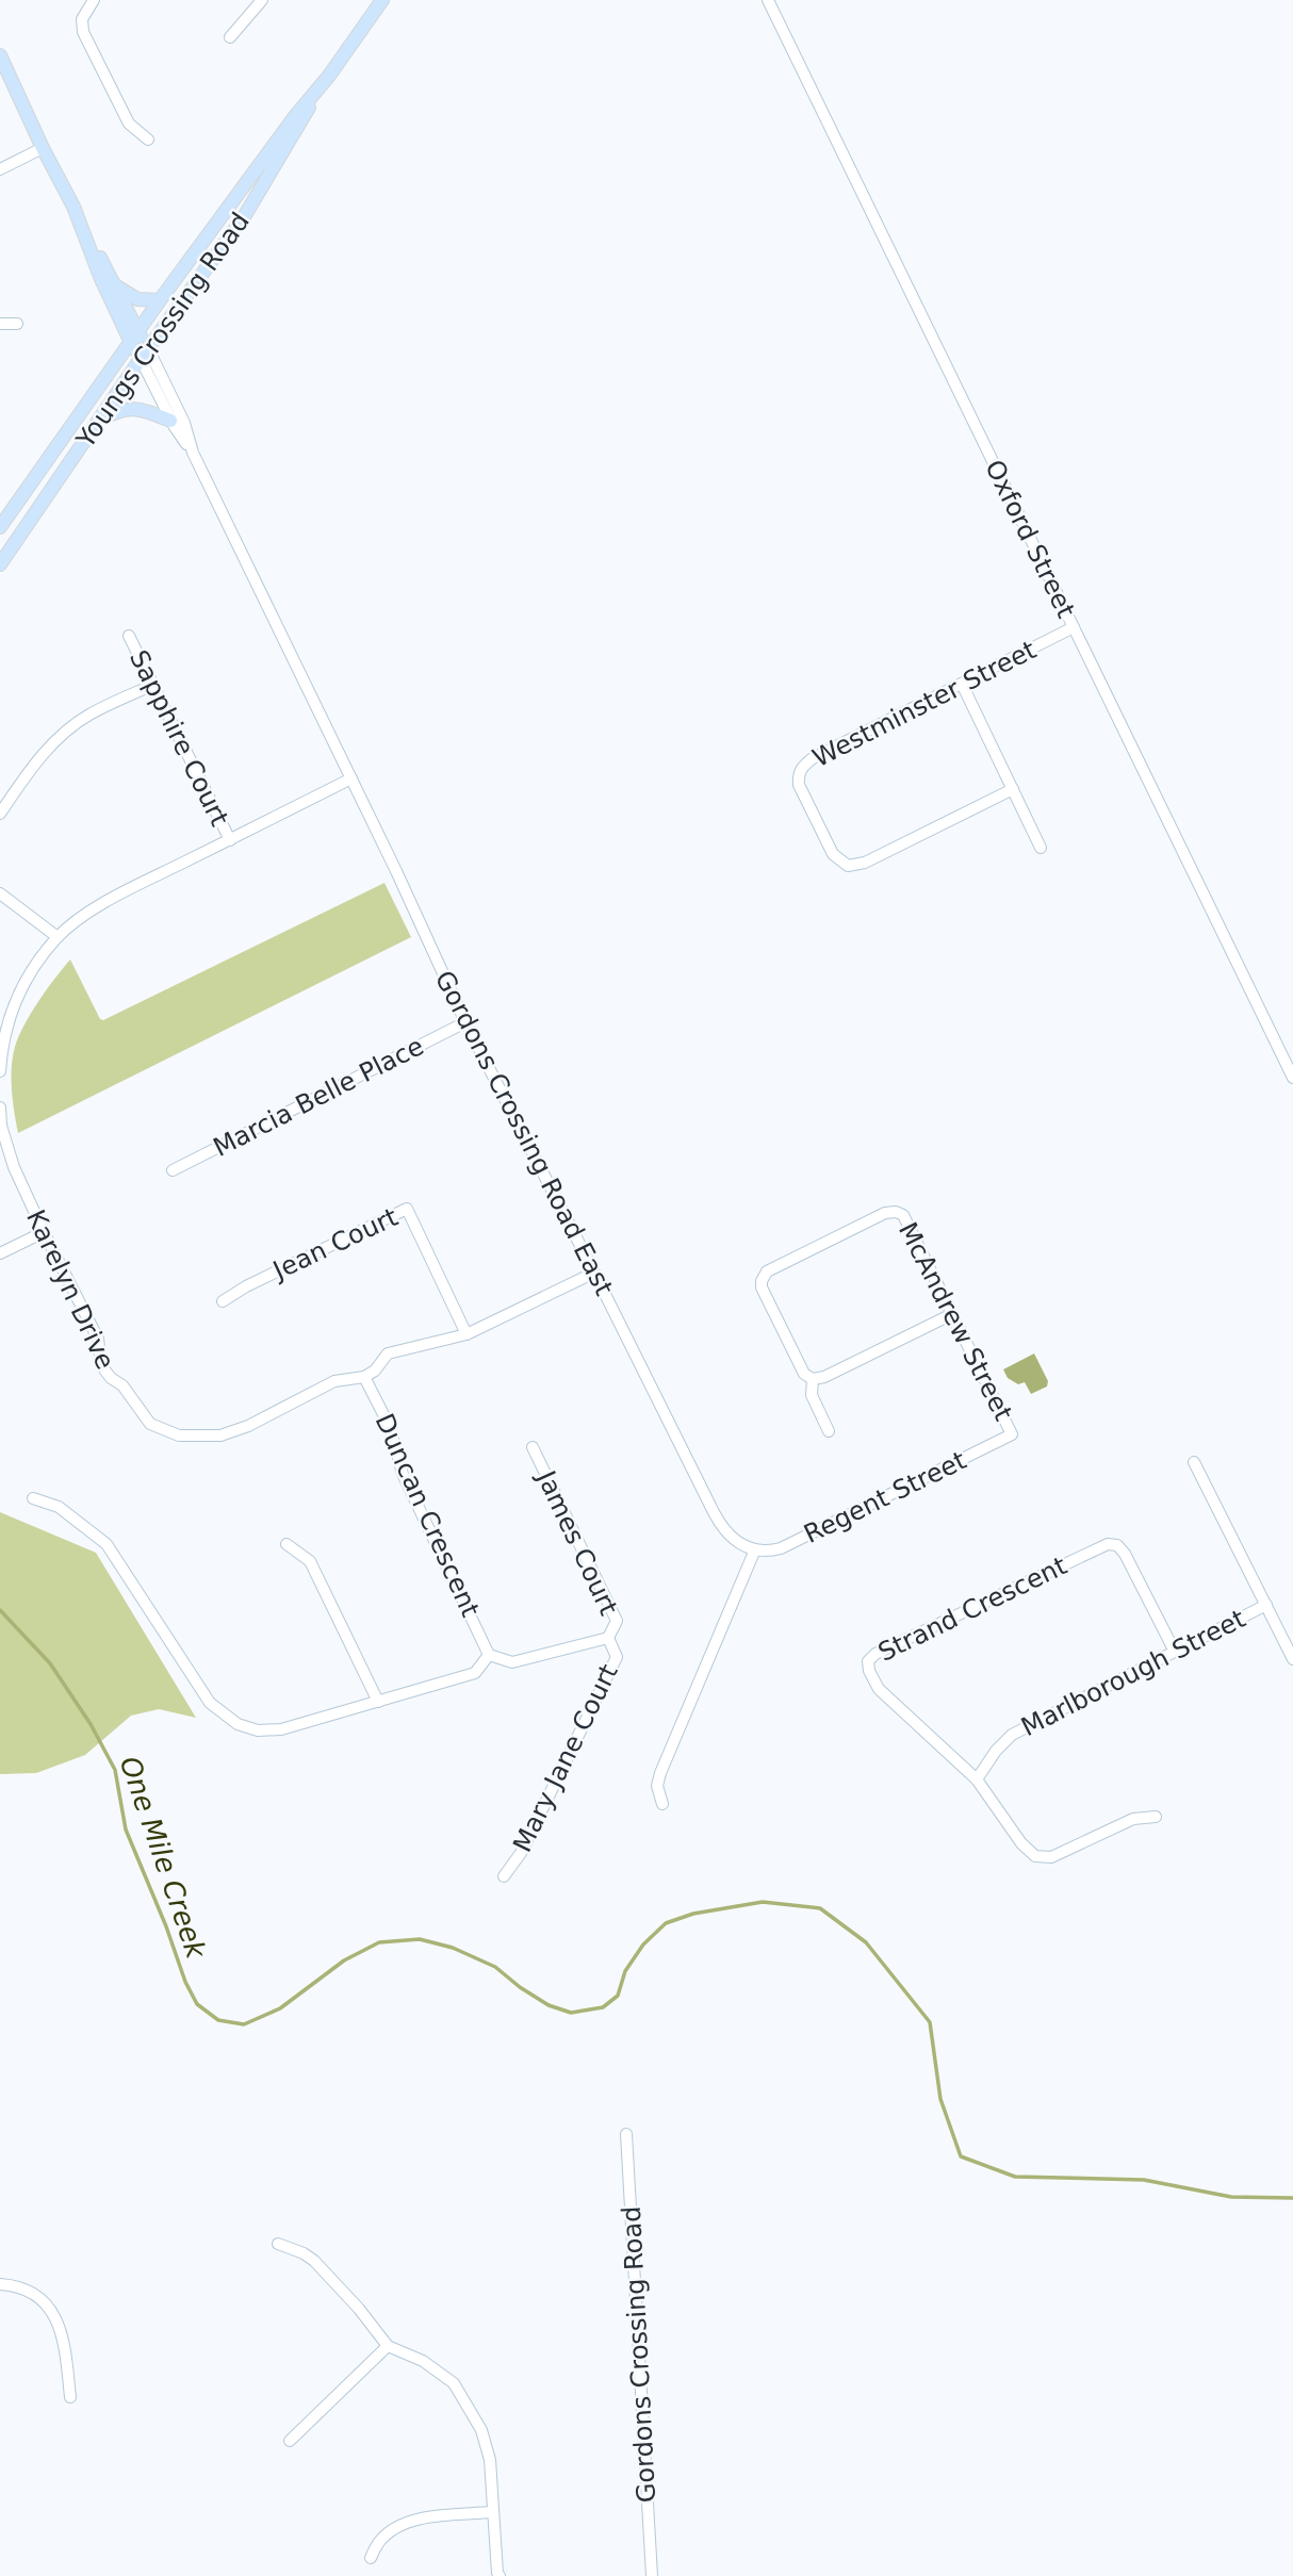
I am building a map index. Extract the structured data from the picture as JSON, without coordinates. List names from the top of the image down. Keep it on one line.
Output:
{"streets":{"main road":["Youngs Crossing Road"],"street":["Oxford Street","Westminster Street","Sapphire Court","Marcia Belle Place","Gordons Crossing Road East","Jean Court","Karelyn Drive","McAndrew Street","Regent Street","Duncan Crescent","James Court","Strand Crescent","Marlborough Street","Mary Jane Court","Gordons Crossing Road"]},"crossings":[["Youngs Crossing Road","Gordons Crossing Road East"],["Oxford Street","Westminster Street"],["Marcia Belle Place","Gordons Crossing Road East"],["Gordons Crossing Road East","Regent Street"],["Karelyn Drive","Duncan Crescent"],["McAndrew Street","Regent Street"],["James Court","Mary Jane Court"],["Strand Crescent","Marlborough Street"]],"water":["One Mile Creek"]}
